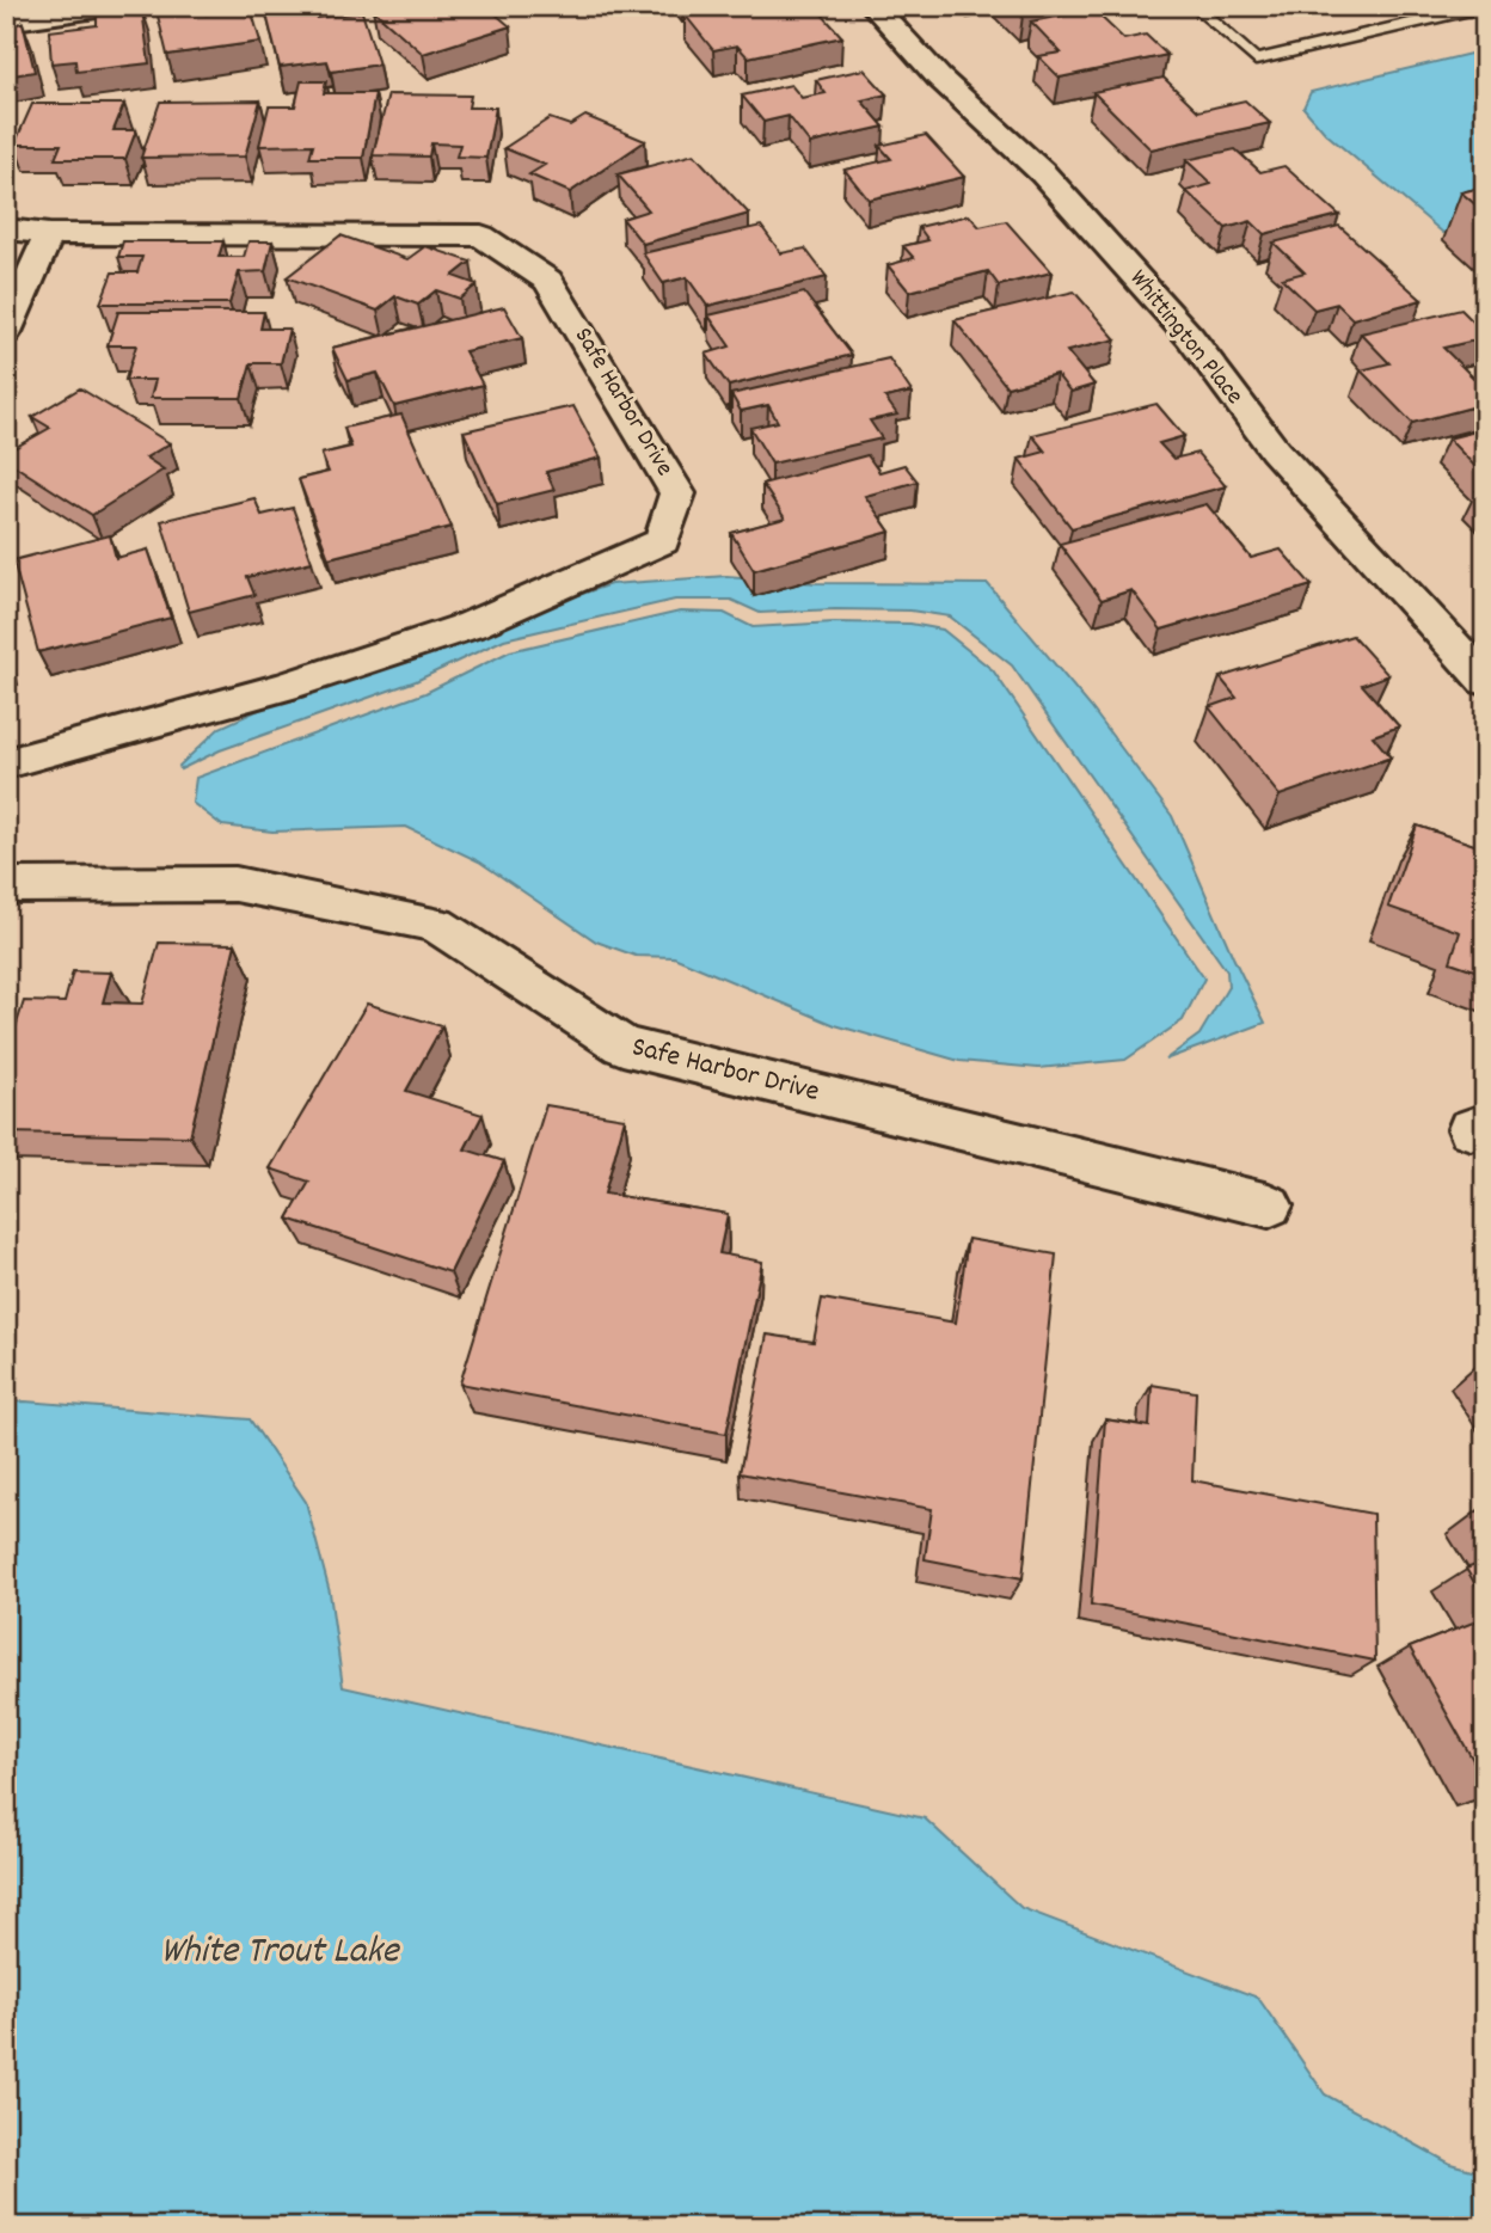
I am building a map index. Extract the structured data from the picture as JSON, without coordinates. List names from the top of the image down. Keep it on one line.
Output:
{"streets":{"street":["Whittington Place","Safe Harbor Drive"]},"water":["White Trout Lake"]}
